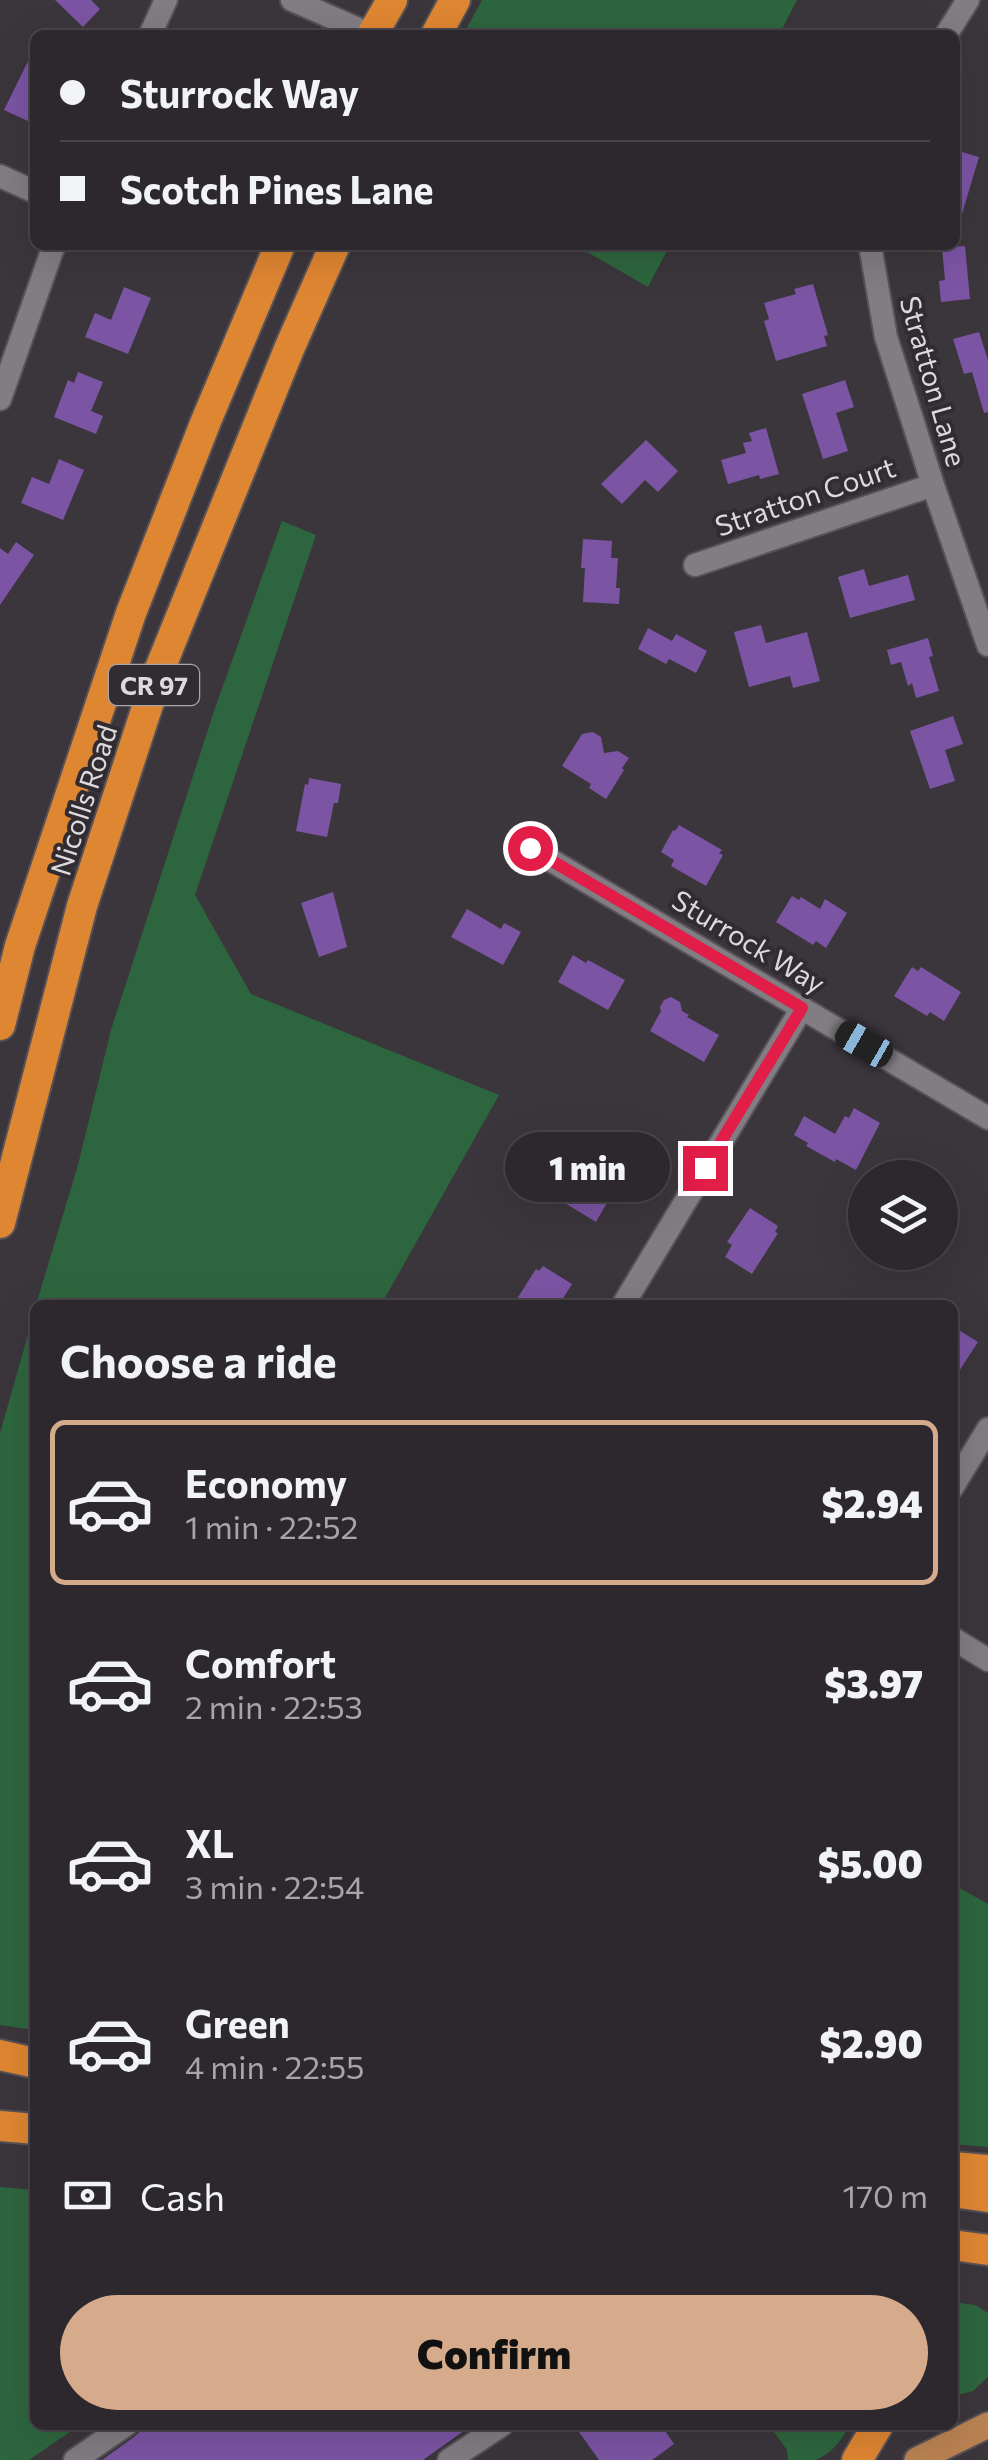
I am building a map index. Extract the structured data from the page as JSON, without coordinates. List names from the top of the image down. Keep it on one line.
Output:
{"streets":{"highway":["CR 97","Nicolls Road"],"street":["Stratton Lane","Stratton Court","Sturrock Way"]},"crossings":[["Stratton Lane","Stratton Court"]],"page":{"banner":["Sturrock Way","Scotch Pines Lane"],"bubble":"1 min","heading":"Choose a ride","list":[{"name":"Economy","note":"1 min · 22:52","value":"$2.94"},{"name":"Comfort","note":"2 min · 22:53","value":"$3.97"},{"name":"XL","note":"3 min · 22:54","value":"$5.00"},{"name":"Green","note":"4 min · 22:55","value":"$2.90"}],"pay":["Cash","170 m"],"buttons":"Confirm"}}
